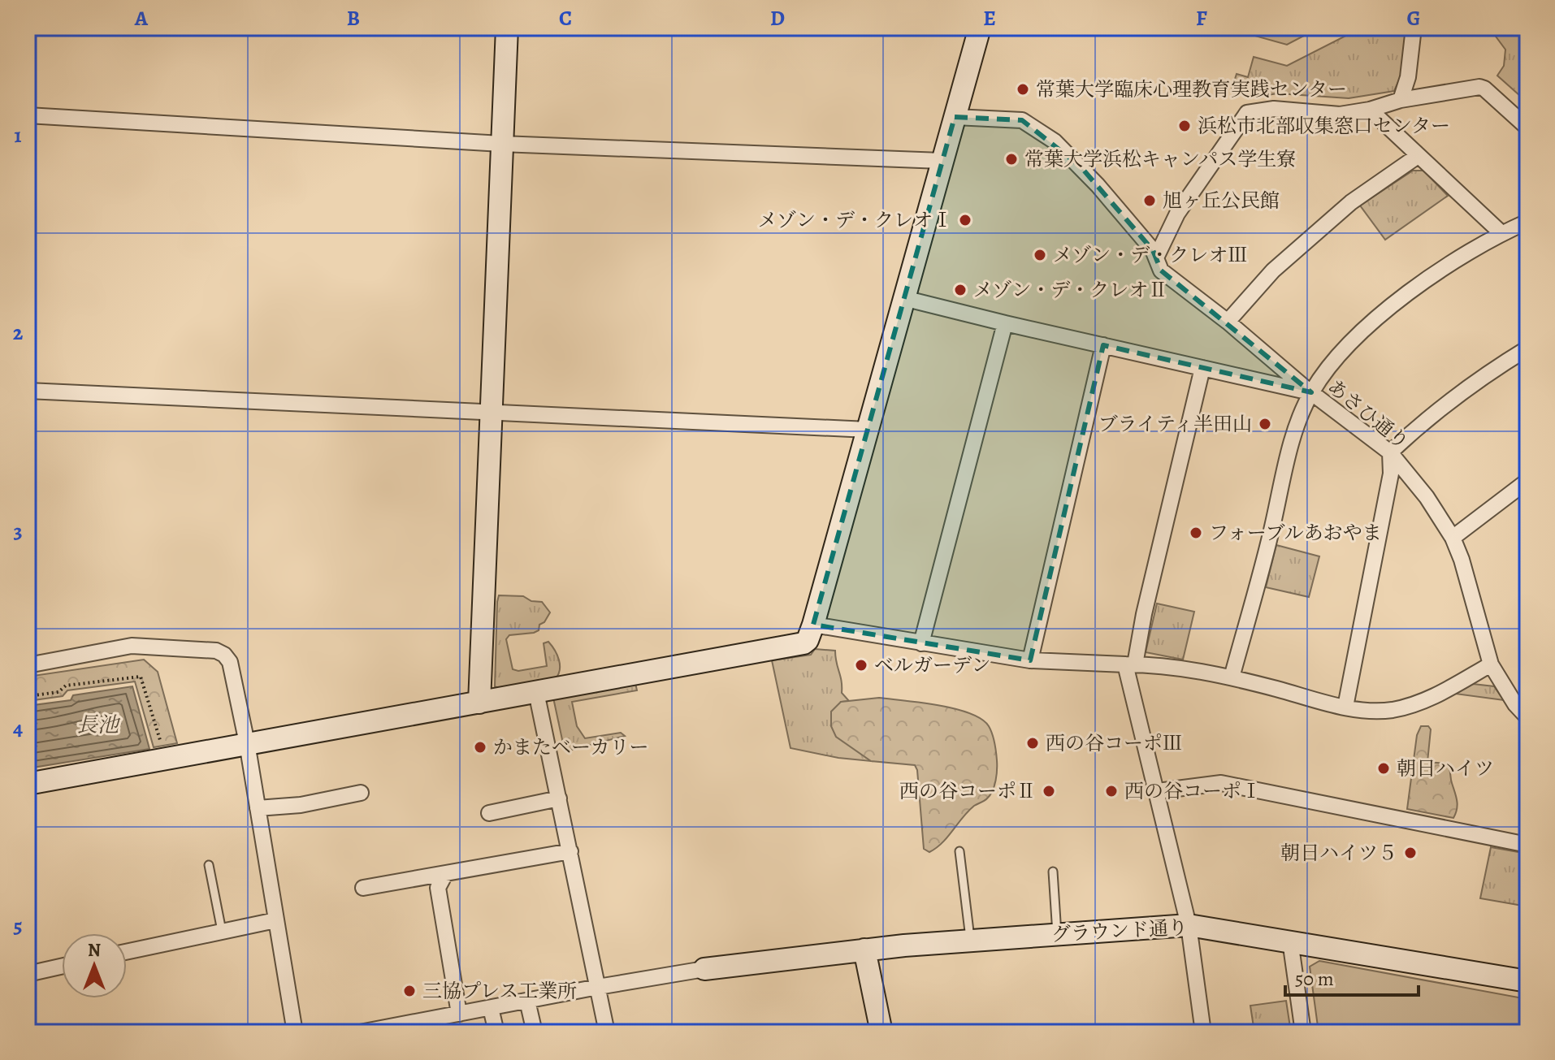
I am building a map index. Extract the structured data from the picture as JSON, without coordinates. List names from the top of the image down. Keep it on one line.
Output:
{"streets":{"street":["あさひ通り","グラウンド通り"]},"water":["長池"],"places":["常葉大学臨床心理教育実践センター","浜松市北部収集窓口センター","常葉大学浜松キャンパス学生寮","旭ヶ丘公民館","メゾン・デ・クレオⅠ","メゾン・デ・クレオⅢ","メゾン・デ・クレオⅡ","ブライティ半田山","フォーブルあおやま","ベルガーデン","西の谷コーポⅢ","かまたベーカリー","朝日ハイツ","西の谷コーポⅡ","西の谷コーポⅠ","朝日ハイツ５","三協プレス工業所"],"scale_bar":"50 m","north":"top","grid":{"columns":["A","B","C","D","E","F","G"],"rows":["1","2","3","4","5"]}}
